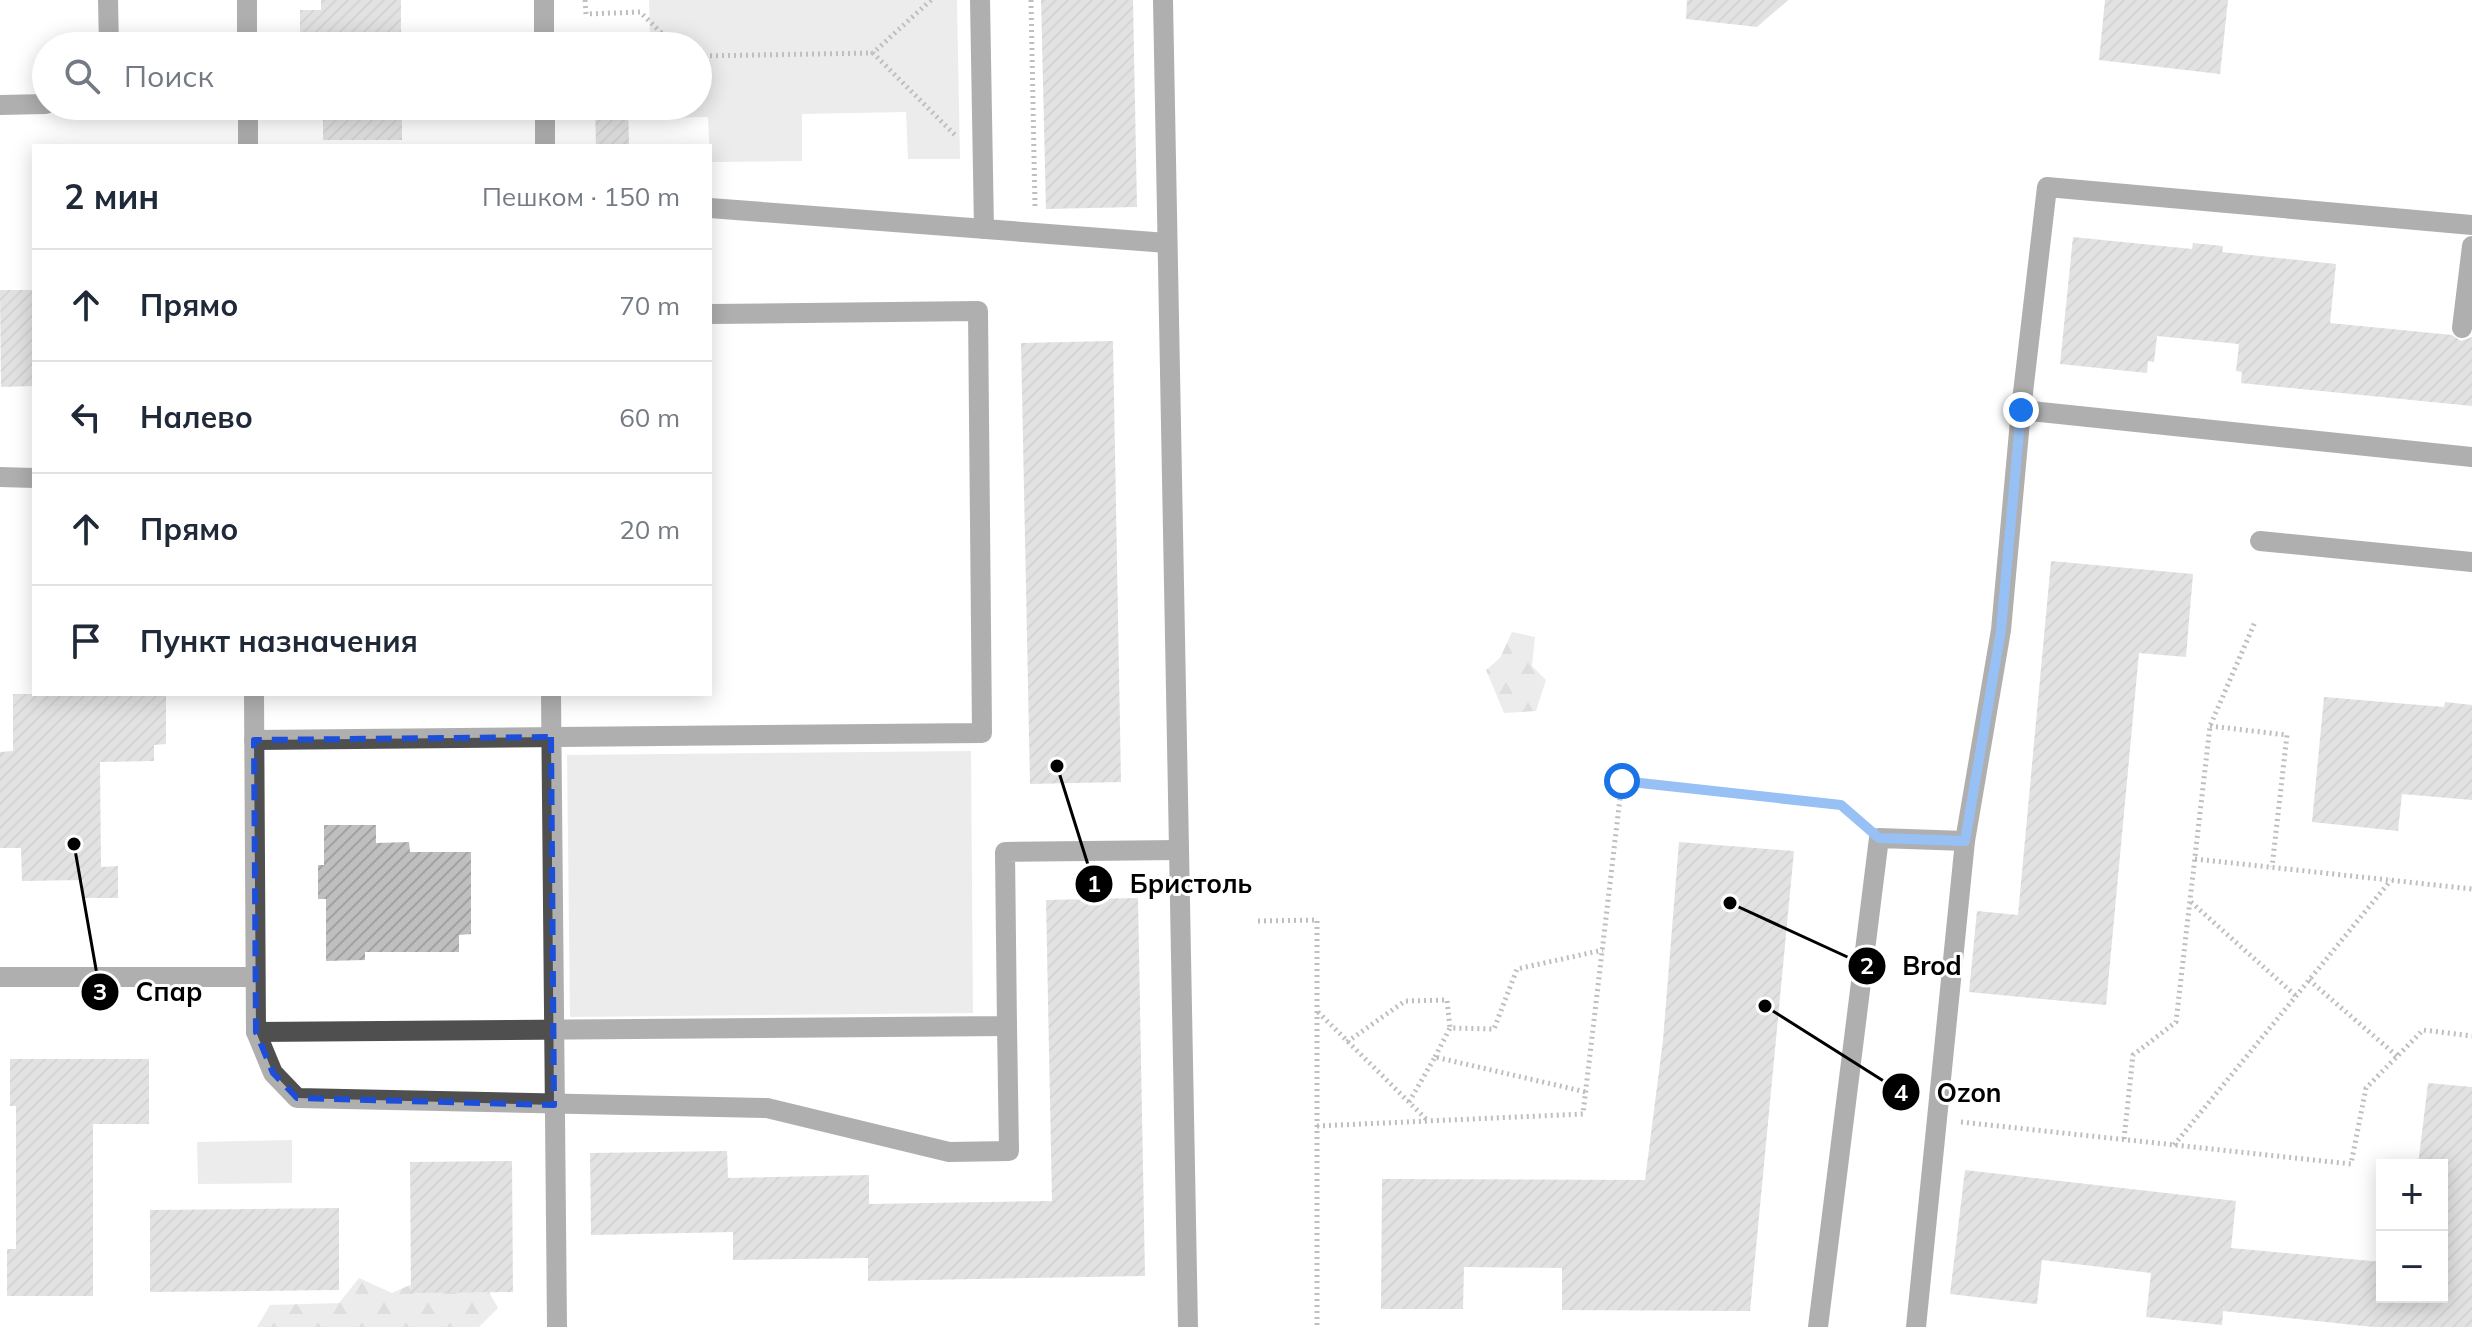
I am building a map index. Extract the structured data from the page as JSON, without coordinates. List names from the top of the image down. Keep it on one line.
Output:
{"places":["Бристоль","Спар","Brod","Ozon"],"page":{"search":"Поиск","heading":["2 мин","Пешком · 150 m"],"list":[["Прямо","70 m"],["Налево","60 m"],["Прямо","20 m"],"Пункт назначения"],"map_buttons":["+","−"]}}
